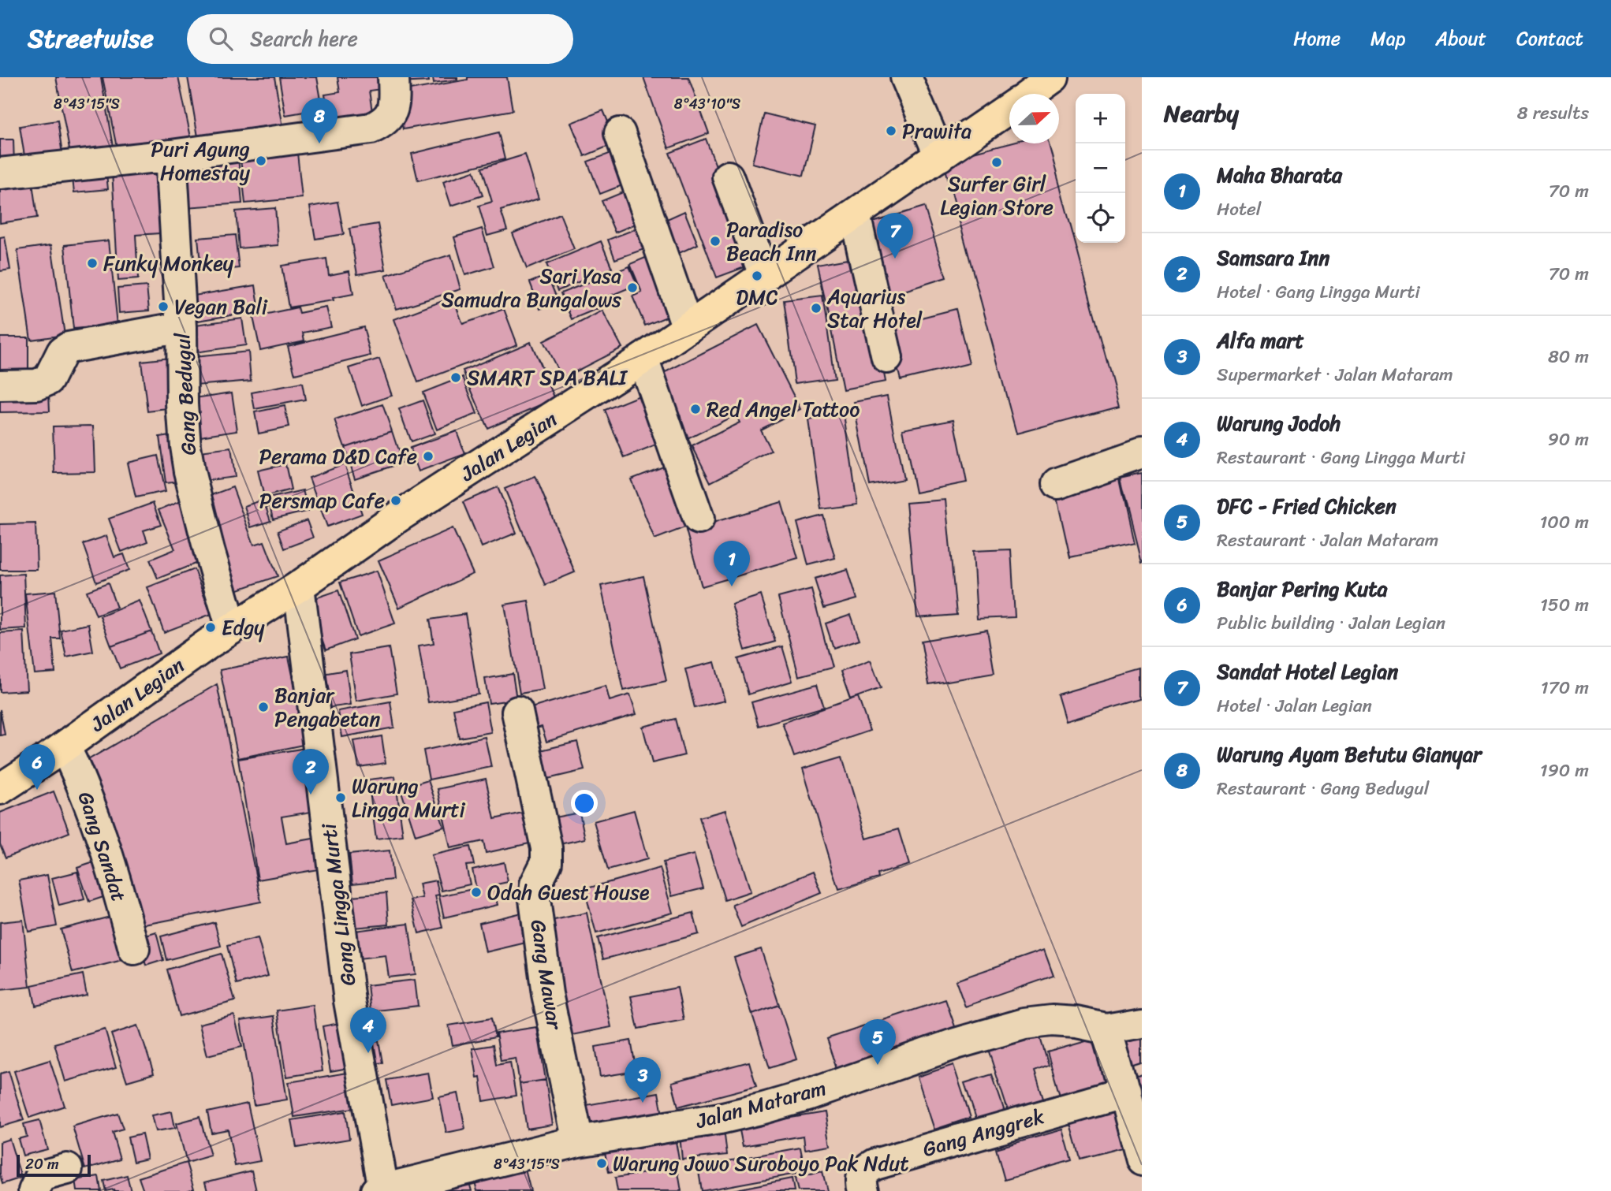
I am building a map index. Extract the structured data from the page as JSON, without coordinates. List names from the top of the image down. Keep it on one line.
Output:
{"streets":{"main road":["Jalan Legian"],"street":["Gang Bedugul","Gang Sandat","Gang Lingga Murti","Gang Mawar","Jalan Mataram","Gang Anggrek"]},"crossings":[["Gang Bedugul","Jalan Legian"],["Jalan Legian","Gang Sandat"],["Jalan Legian","Gang Lingga Murti"],["Gang Lingga Murti","Jalan Mataram"],["Gang Mawar","Jalan Mataram"]],"places":["Prawita","Puri Agung Homestay","Surfer Girl Legian Store","Paradiso Beach Inn","Funky Monkey","DMC","Sari Yasa Samudra Bungalows","Vegan Bali","Aquarius Star Hotel","SMART SPA BALI","Red Angel Tattoo","Perama D&D Cafe","Persmap Cafe","Edgy","Banjar Pengabetan","Warung Lingga Murti","Odah Guest House","Warung Jowo Suroboyo Pak Ndut"],"scale_bar":"20 m","north":"right","page":{"header":"Streetwise","search":"Search here","nav":["Home","Map","About","Contact"],"heading":["Nearby","8 results"],"map_buttons":["+","−"],"pins":["8","7","1","6","2","4","5","3"],"list":[{"mark":"1","name":"Maha Bharata","note":"Hotel","value":"70 m"},{"mark":"2","name":"Samsara Inn","note":"Hotel · Gang Lingga Murti","value":"70 m"},{"mark":"3","name":"Alfa mart","note":"Supermarket · Jalan Mataram","value":"80 m"},{"mark":"4","name":"Warung Jodoh","note":"Restaurant · Gang Lingga Murti","value":"90 m"},{"mark":"5","name":"DFC - Fried Chicken","note":"Restaurant · Jalan Mataram","value":"100 m"},{"mark":"6","name":"Banjar Pering Kuta","note":"Public building · Jalan Legian","value":"150 m"},{"mark":"7","name":"Sandat Hotel Legian","note":"Hotel · Jalan Legian","value":"170 m"},{"mark":"8","name":"Warung Ayam Betutu Gianyar","note":"Restaurant · Gang Bedugul","value":"190 m"}],"scale":"20 m"},"coordinates":["8°43'15\"S","8°43'10\"S"]}
